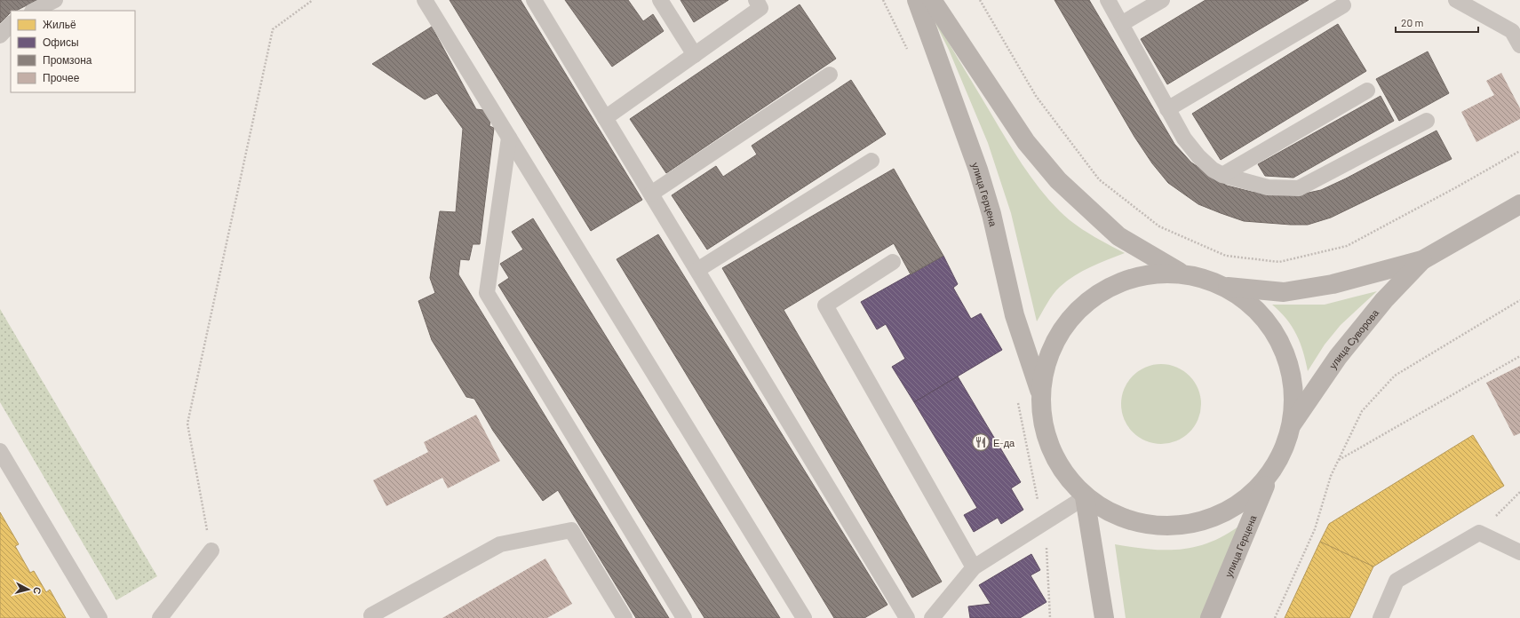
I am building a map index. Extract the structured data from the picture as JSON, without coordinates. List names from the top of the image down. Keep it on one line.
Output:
{"streets":{"main road":["улица Герцена","улица Суворова"]},"places":{"restaurant":["Е-да"]},"legend":["Жильё","Офисы","Промзона","Прочее"],"scale_bar":"20 m","north":"right"}
